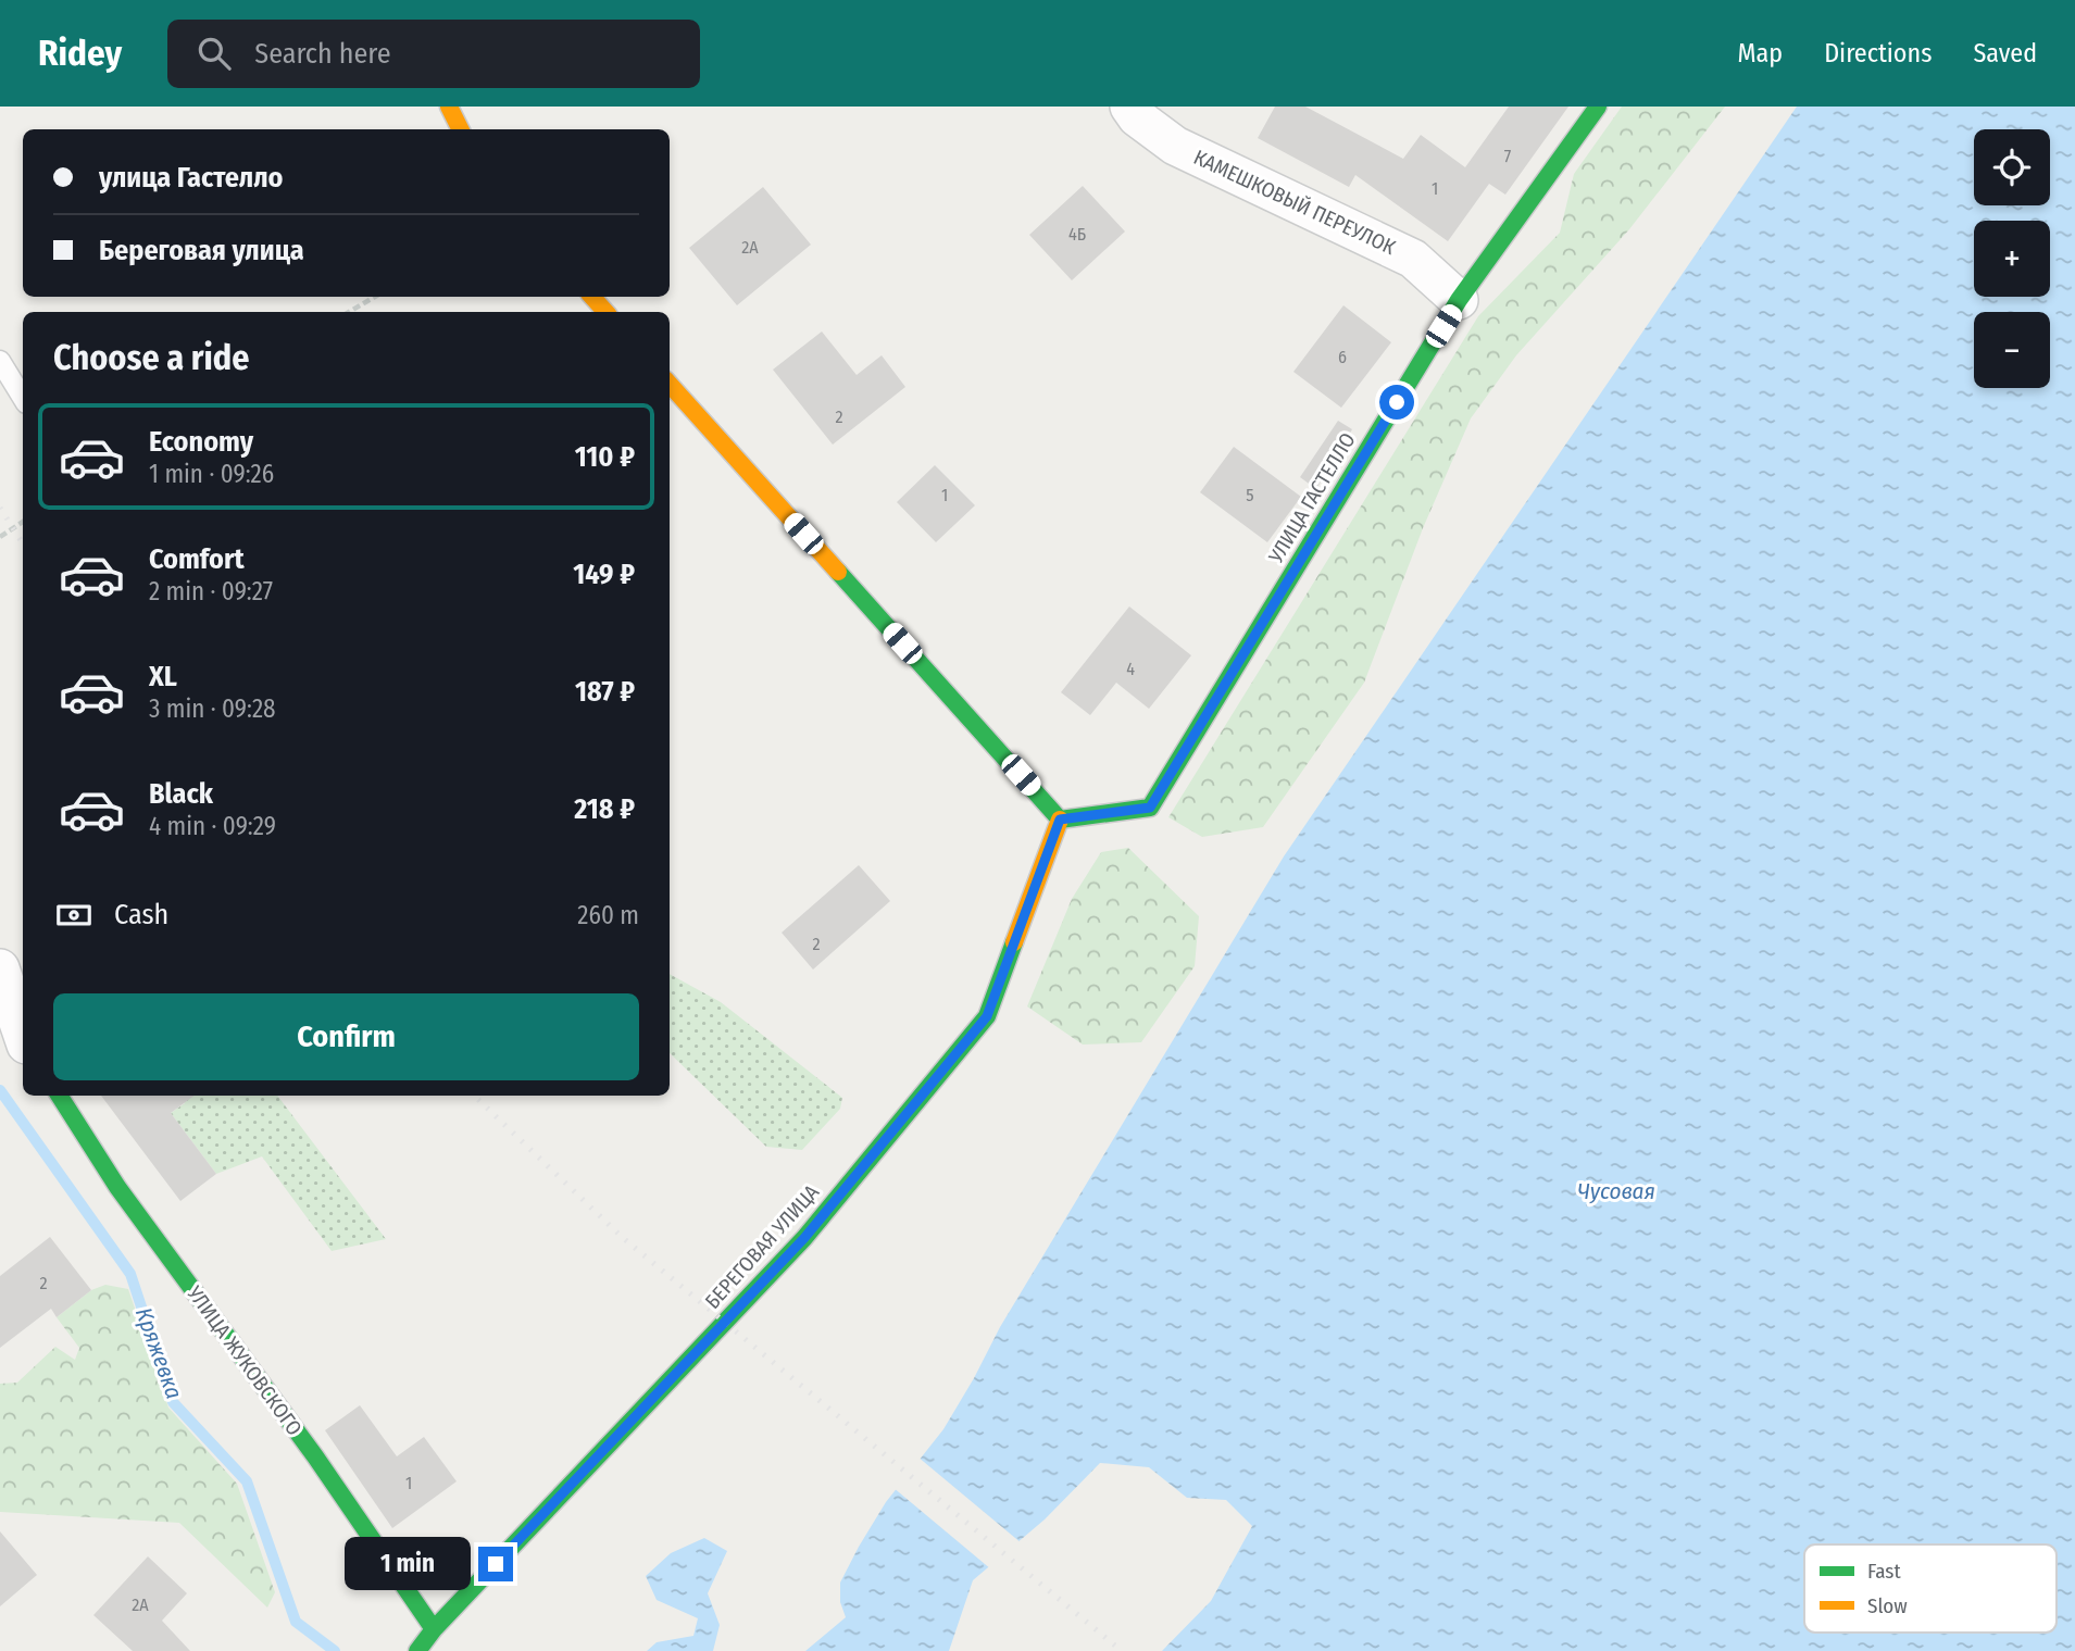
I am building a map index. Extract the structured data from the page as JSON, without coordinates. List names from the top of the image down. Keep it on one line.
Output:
{"streets":{"street":["КАМЕШКОВЫЙ ПЕРЕУЛОК","УЛИЦА ГАСТЕЛЛО","БЕРЕГОВАЯ УЛИЦА","УЛИЦА ЖУКОВСКОГО"]},"crossings":[["КАМЕШКОВЫЙ ПЕРЕУЛОК","УЛИЦА ГАСТЕЛЛО"],["УЛИЦА ГАСТЕЛЛО","БЕРЕГОВАЯ УЛИЦА"],["БЕРЕГОВАЯ УЛИЦА","УЛИЦА ЖУКОВСКОГО"]],"water":["Чусовая","Кряжевка"],"house_numbers":["7","1","4Б","2А","6","2","1","5","4","2","2","1","2А"],"legend":["Fast","Slow"],"page":{"header":"Ridey","search":"Search here","nav":["Map","Directions","Saved"],"map_buttons":["+","−"],"banner":["улица Гастелло","Береговая улица"],"heading":"Choose a ride","list":[{"name":"Economy","note":"1 min · 09:26","value":"110 ₽"},{"name":"Comfort","note":"2 min · 09:27","value":"149 ₽"},{"name":"XL","note":"3 min · 09:28","value":"187 ₽"},{"name":"Black","note":"4 min · 09:29","value":"218 ₽"}],"pay":["Cash","260 m"],"buttons":"Confirm","bubble":"1 min"}}
